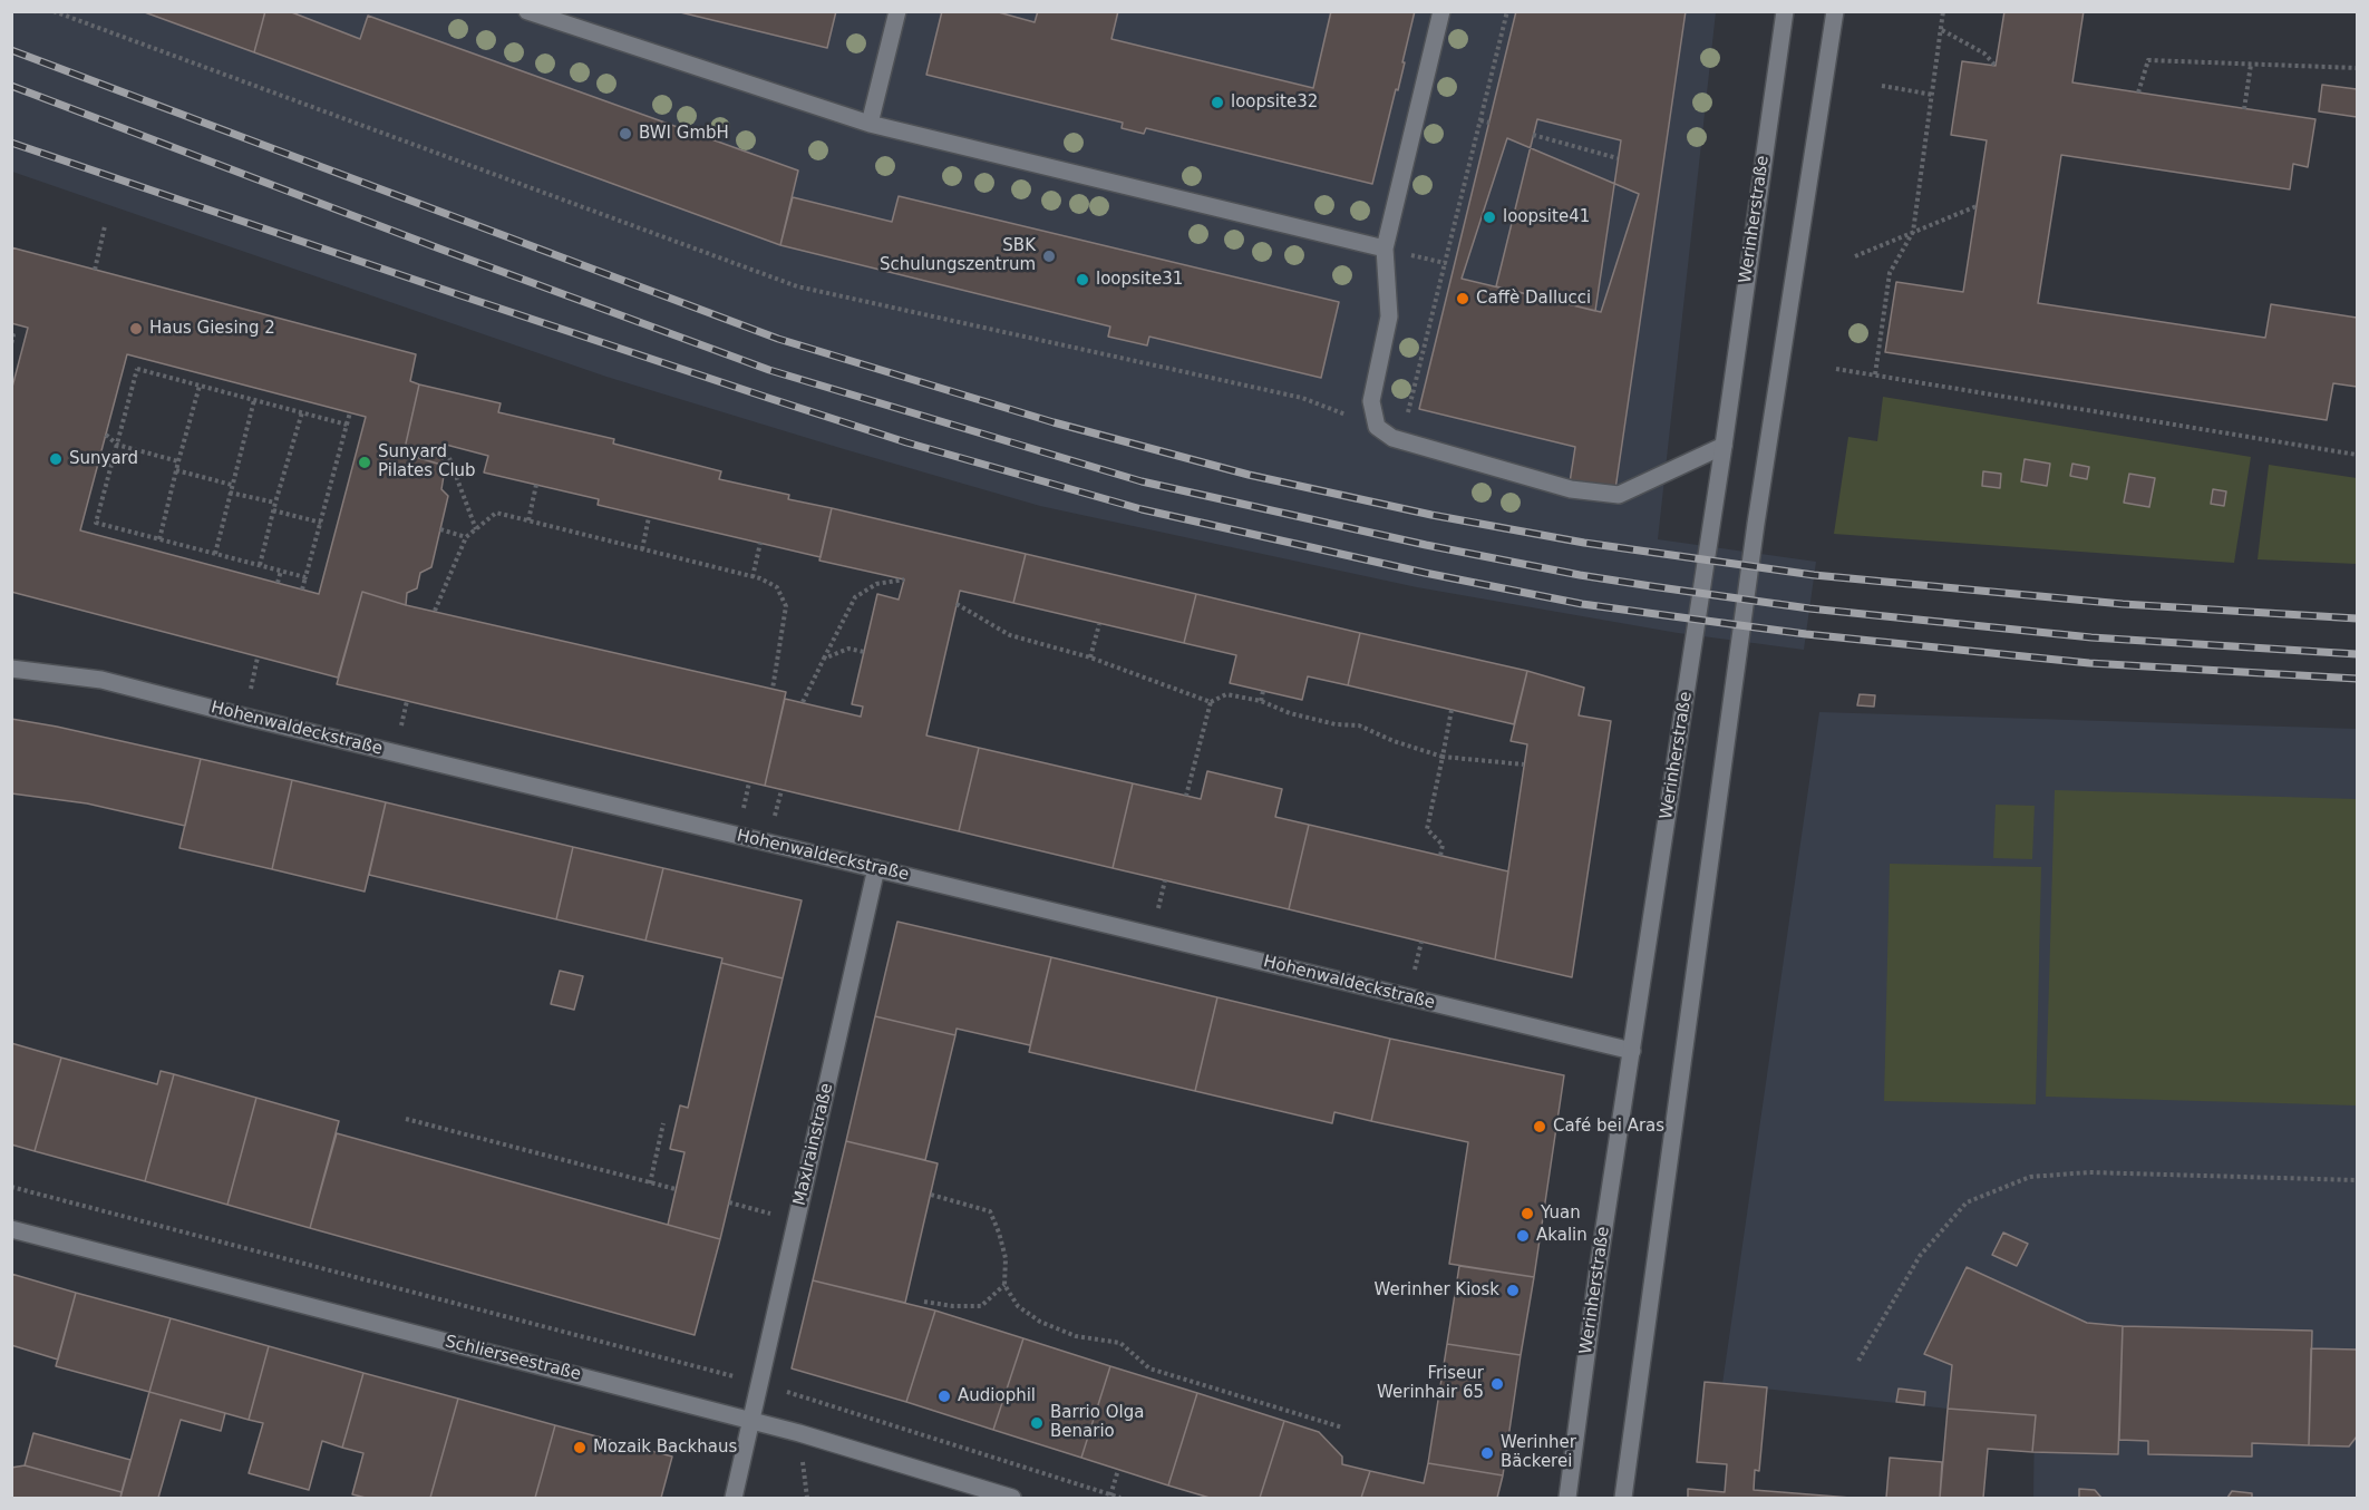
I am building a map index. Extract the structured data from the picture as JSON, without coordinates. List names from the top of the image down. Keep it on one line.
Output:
{"streets":{"street":["Werinherstraße","Hohenwaldeckstraße","Maxlrainstraße","Schlierseestraße"]},"crossings":[["Werinherstraße","Hohenwaldeckstraße"],["Hohenwaldeckstraße","Maxlrainstraße"],["Maxlrainstraße","Schlierseestraße"]],"places":["loopsite32","BWI GmbH","loopsite41","SBK Schulungszentrum","loopsite31","Caffè Dallucci","Haus Giesing 2","Sunyard","Sunyard Pilates Club","Café bei Aras","Yuan","Akalin","Werinher Kiosk","Friseur Werinhair 65","Audiophil","Barrio Olga Benario","Mozaik Backhaus","Werinher Bäckerei"]}
